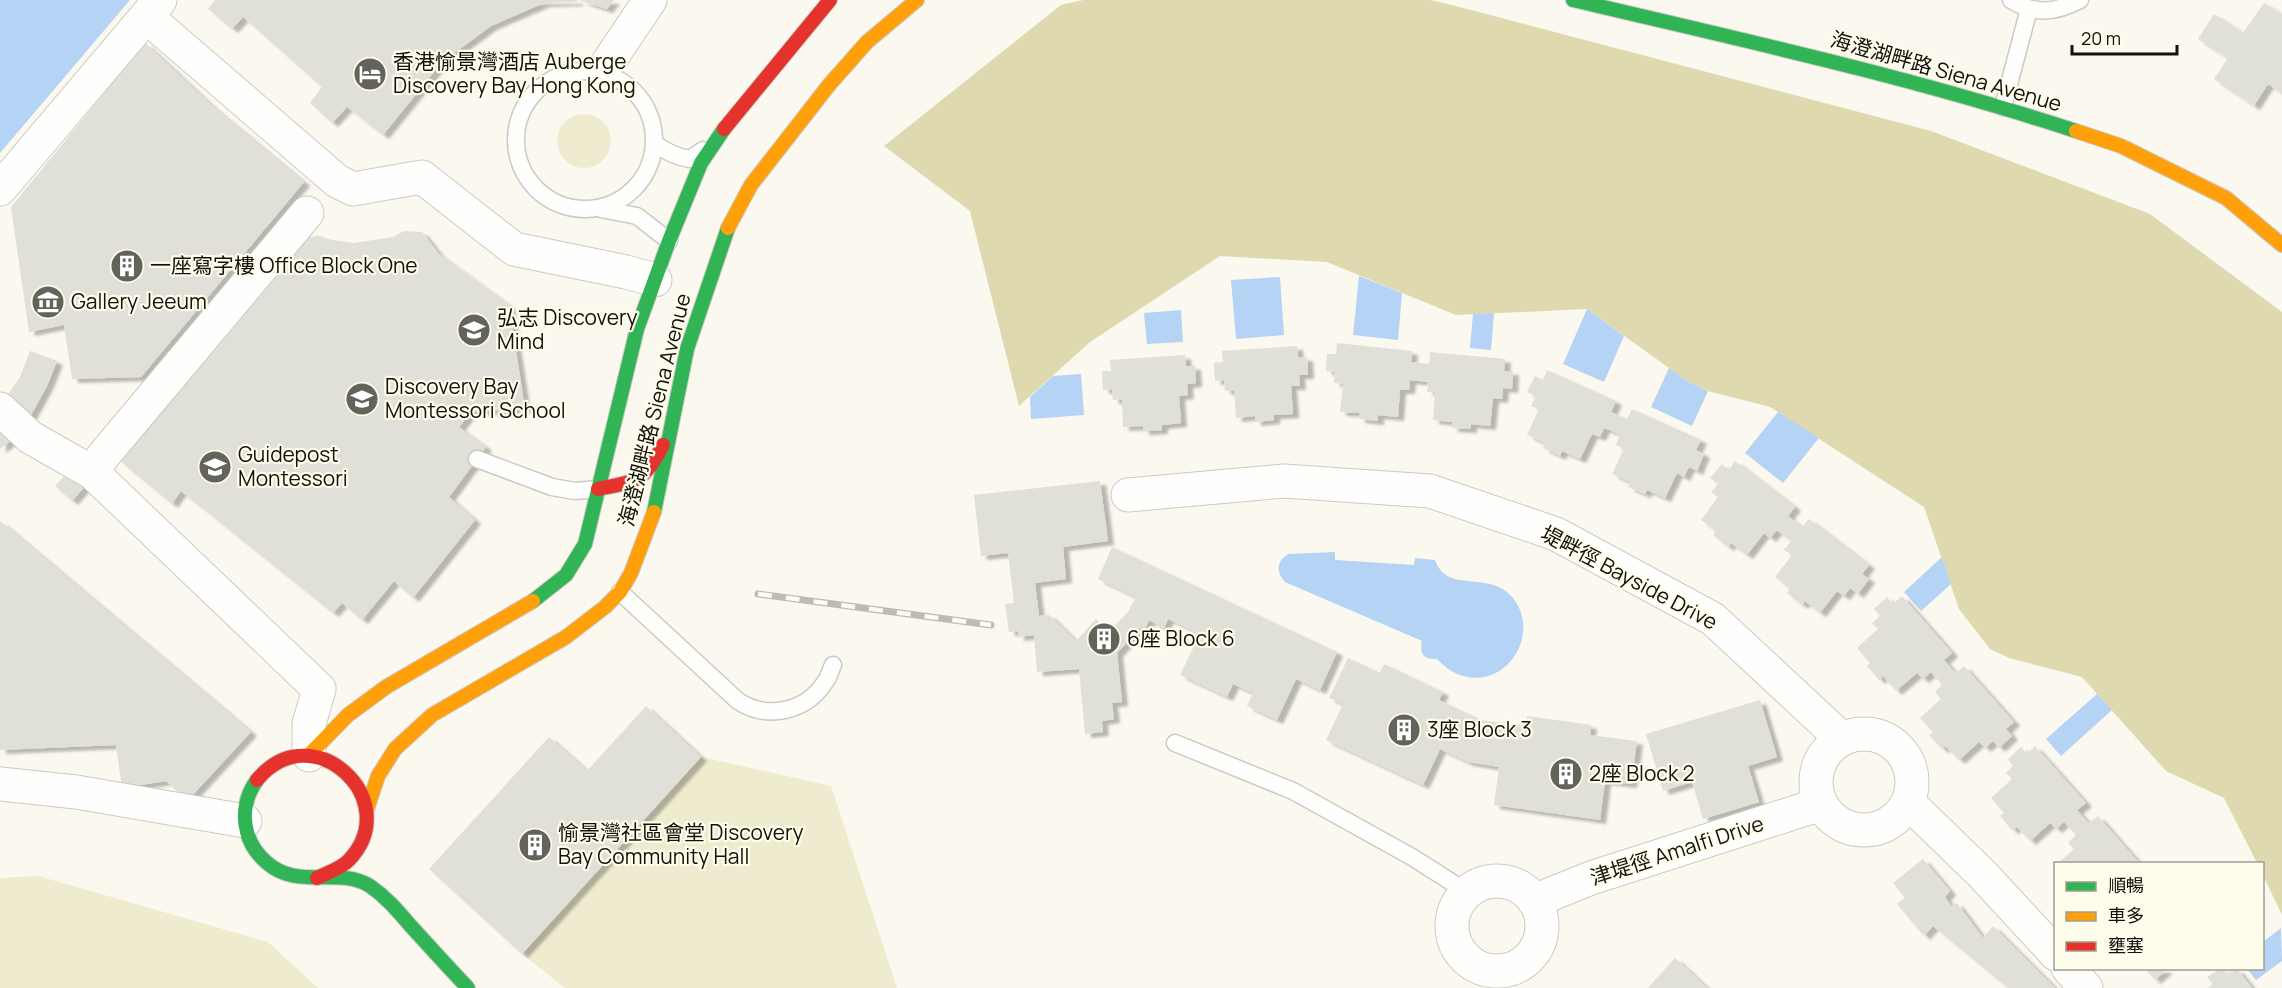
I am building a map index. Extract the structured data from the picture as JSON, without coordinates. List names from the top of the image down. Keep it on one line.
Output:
{"streets":{"street":["海澄湖畔路 Siena Avenue","堤畔徑 Bayside Drive","津堤徑 Amalfi Drive"]},"crossings":[["堤畔徑 Bayside Drive","津堤徑 Amalfi Drive"]],"places":{"hotel":["香港愉景灣酒店 Auberge Discovery Bay Hong Kong"],"building":["一座寫字樓 Office Block One","6座 Block 6","3座 Block 3","2座 Block 2","愉景灣社區會堂 Discovery Bay Community Hall"],"museum":["Gallery Jeeum"],"school or university":["弘志 Discovery Mind","Discovery Bay Montessori School","Guidepost Montessori"]},"legend":["順暢","車多","壅塞"],"scale_bar":"20 m"}
